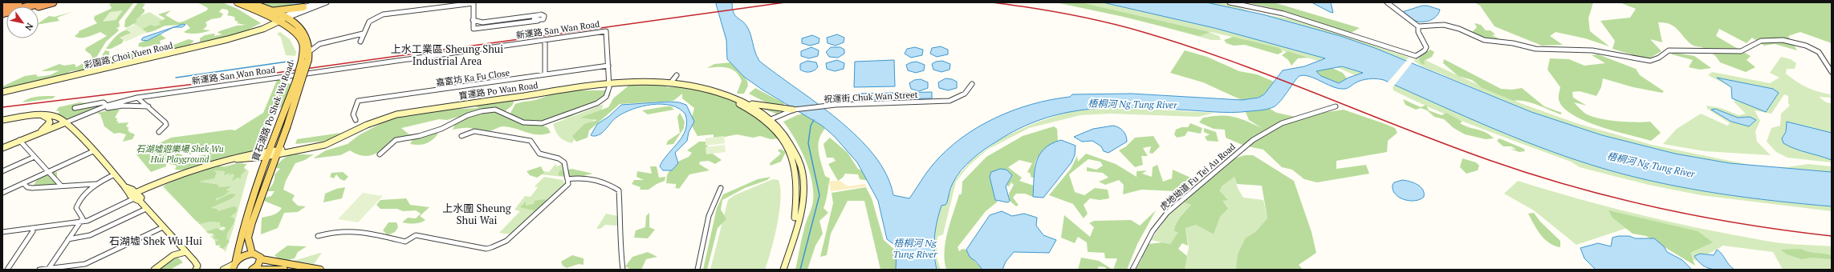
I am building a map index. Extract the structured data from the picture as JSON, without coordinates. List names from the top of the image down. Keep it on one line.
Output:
{"streets":{"main road":["寶石湖路 Po Shek Wu Road"],"street":["新運路 San Wan Road","彩園路 Choi Yuen Road","嘉富坊 Ka Fu Close","寶運路 Po Wan Road","祝運街 Chuk Wan Street","虎地坳道 Fu Tei Au Road"]},"crossings":[["新運路 San Wan Road","嘉富坊 Ka Fu Close"],["彩園路 Choi Yuen Road","寶石湖路 Po Shek Wu Road"],["寶運路 Po Wan Road","祝運街 Chuk Wan Street"],["寶運路 Po Wan Road","寶石湖路 Po Shek Wu Road"]],"districts":["上水工業區 Sheung Shui Industrial Area","上水圍 Sheung Shui Wai","石湖墟 Shek Wu Hui"],"water":["梧桐河 Ng Tung River"],"parks":["石湖墟遊樂場 Shek Wu Hui Playground"],"north":"bottom right"}
